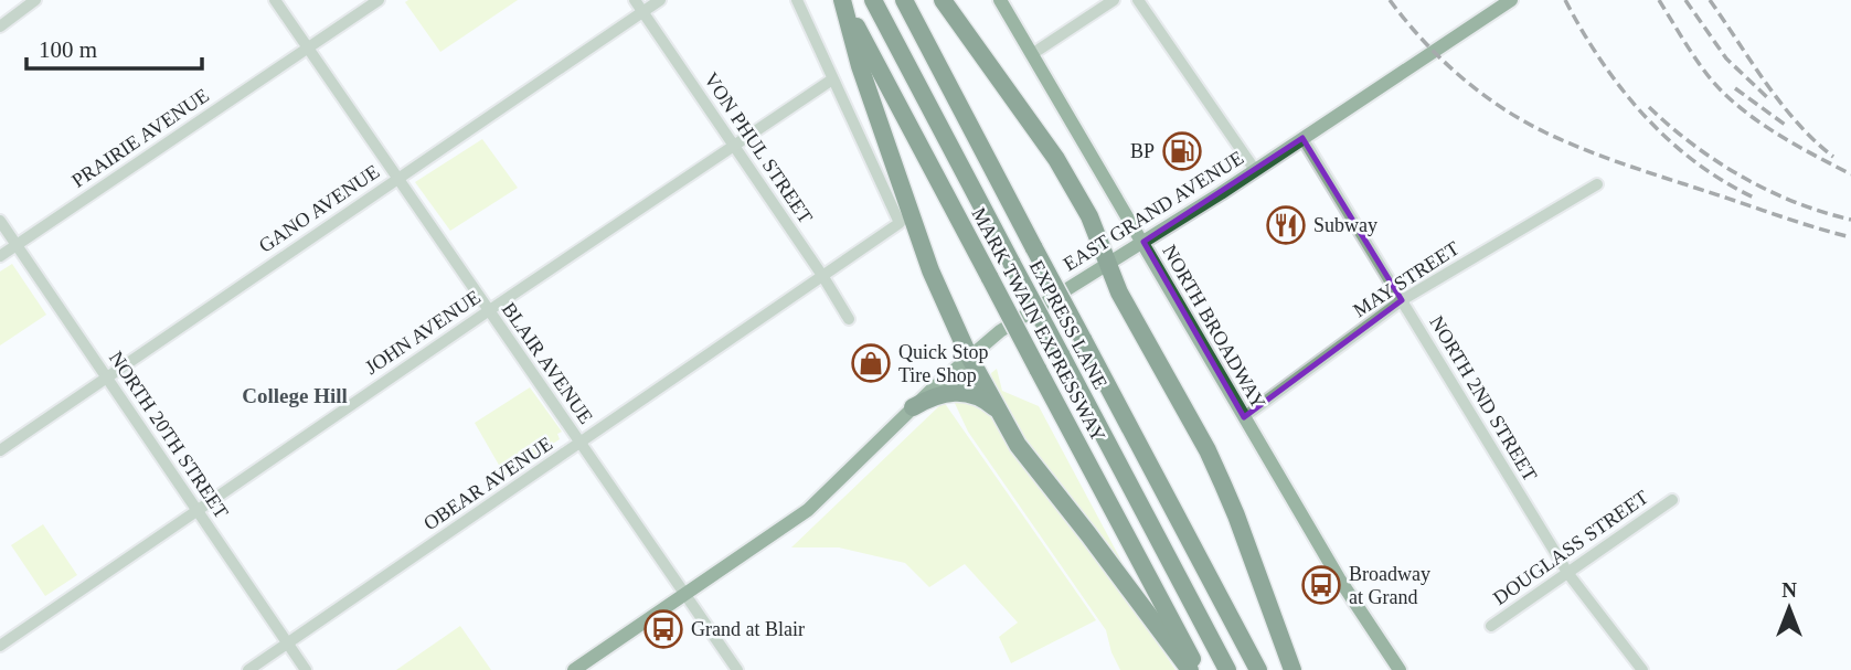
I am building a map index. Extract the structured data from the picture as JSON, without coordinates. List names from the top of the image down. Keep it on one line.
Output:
{"streets":{"highway":["MARK TWAIN EXPRESSWAY","EXPRESS LANE"],"main road":["EAST GRAND AVENUE","NORTH BROADWAY"],"street":["PRAIRIE AVENUE","VON PHUL STREET","GANO AVENUE","MAY STREET","JOHN AVENUE","BLAIR AVENUE","NORTH 2ND STREET","NORTH 20TH STREET","OBEAR AVENUE","DOUGLASS STREET"]},"crossings":[["PRAIRIE AVENUE","BLAIR AVENUE"],["PRAIRIE AVENUE","NORTH 20TH STREET"],["VON PHUL STREET","GANO AVENUE"],["VON PHUL STREET","JOHN AVENUE"],["VON PHUL STREET","OBEAR AVENUE"],["GANO AVENUE","BLAIR AVENUE"],["GANO AVENUE","NORTH 20TH STREET"],["EAST GRAND AVENUE","NORTH BROADWAY"],["EAST GRAND AVENUE","BLAIR AVENUE"],["EAST GRAND AVENUE","NORTH 2ND STREET"],["MAY STREET","NORTH BROADWAY"],["MAY STREET","NORTH 2ND STREET"],["JOHN AVENUE","BLAIR AVENUE"],["JOHN AVENUE","NORTH 20TH STREET"],["JOHN AVENUE","OBEAR AVENUE"],["BLAIR AVENUE","OBEAR AVENUE"],["NORTH 2ND STREET","DOUGLASS STREET"],["NORTH 20TH STREET","OBEAR AVENUE"]],"districts":["College Hill"],"places":{"fuel station":["BP"],"restaurant":["Subway"],"shop":["Quick Stop Tire Shop"],"bus stop":["Broadway at Grand","Grand at Blair"]},"scale_bar":"100 m","north":"top"}
